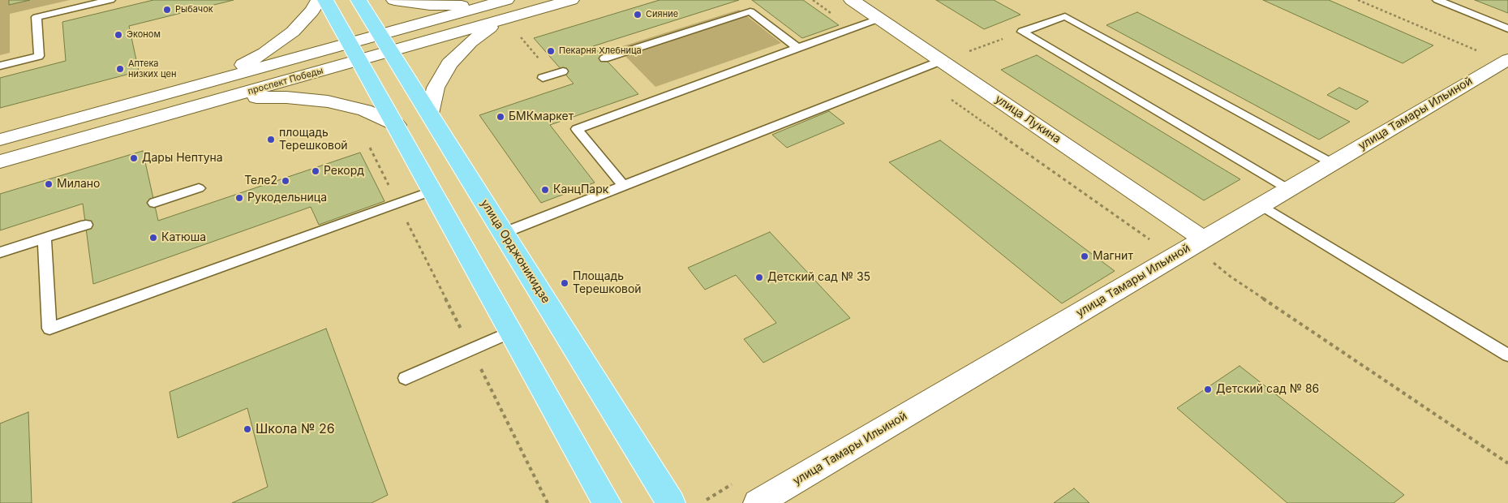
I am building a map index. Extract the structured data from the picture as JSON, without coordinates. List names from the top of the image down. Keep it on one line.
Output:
{"streets":{"main road":["проспект Победы","улица Тамары Ильиной","улица Лукина","улица Орджоникидзе"]},"crossings":[["проспект Победы","улица Орджоникидзе"],["улица Тамары Ильиной","улица Лукина"]],"places":["Рыбачок","Сияние","Эконом","Пекарня Хлебница","Аптека низких цен","БМКмаркет","площадь Терешковой","Дары Нептуна","Рекорд","Теле2","Милано","КанцПарк","Рукодельница","Катюша","Магнит","Детский сад № 35","Площадь Терешковой","Детский сад № 86","Школа № 26"]}
